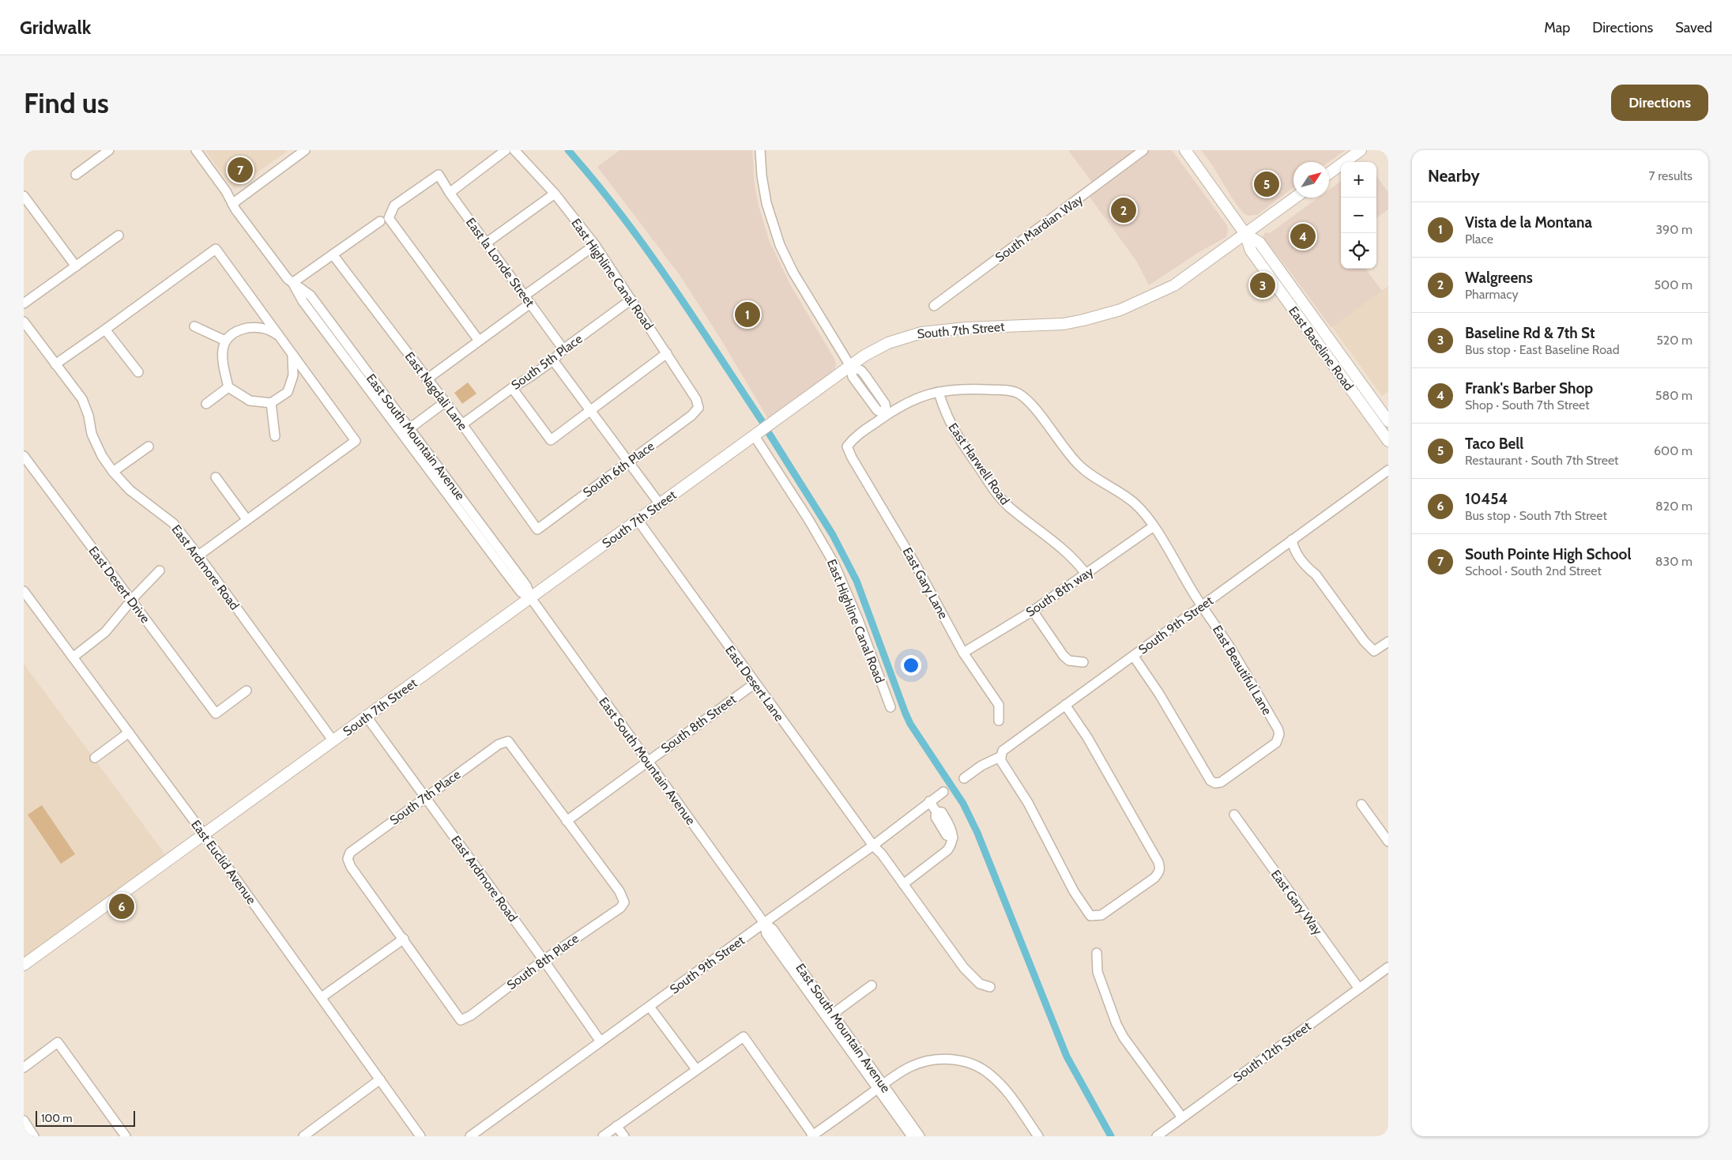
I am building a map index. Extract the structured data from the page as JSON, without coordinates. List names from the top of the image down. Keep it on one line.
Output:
{"streets":{"main road":["South 7th Street","East Baseline Road"],"street":["South Mardian Way","East la Londe Street","East Highline Canal Road","South 5th Place","East Nagdali Lane","East South Mountain Avenue","East Harwell Road","South 6th Place","East Ardmore Road","East Gary Lane","East Desert Drive","South 8th way","South 9th Street","East Beautiful Lane","East Desert Lane","South 8th Street","South 7th Place","East Euclid Avenue","East Gary Way","South 8th Place","South 12th Street"]},"crossings":[["East la Londe Street","South 5th Place"],["East Highline Canal Road","South 7th Street"],["East Highline Canal Road","South 5th Place"],["East Highline Canal Road","South 6th Place"],["South 7th Street","East Baseline Road"],["South 7th Street","East South Mountain Avenue"],["South 7th Street","East Ardmore Road"],["South 7th Street","East Desert Lane"],["South 7th Street","East Euclid Avenue"],["South 5th Place","East Nagdali Lane"],["East Nagdali Lane","South 6th Place"],["East South Mountain Avenue","South 9th Street"],["East South Mountain Avenue","South 8th Street"],["East Harwell Road","South 8th way"],["East Harwell Road","East Beautiful Lane"],["East Ardmore Road","South 9th Street"],["East Ardmore Road","South 7th Place"],["East Ardmore Road","South 8th Place"],["East Gary Lane","South 8th way"],["South 8th way","East Beautiful Lane"],["South 9th Street","East Beautiful Lane"],["South 9th Street","East Desert Lane"],["East Desert Lane","South 8th Street"],["South 8th Street","South 7th Place"],["South 8th Street","South 8th Place"],["South 7th Place","South 8th Place"],["East Gary Way","South 12th Street"]],"scale_bar":"100 m","north":"top right","page":{"header":"Gridwalk","nav":["Map","Directions","Saved"],"buttons":"Directions","title":"Find us","heading":["Nearby","7 results"],"pins":["7","5","2","4","3","1","6"],"map_buttons":["+","−"],"list":[{"mark":"1","name":"Vista de la Montana","note":"Place","value":"390 m"},{"mark":"2","name":"Walgreens","note":"Pharmacy","value":"500 m"},{"mark":"3","name":"Baseline Rd & 7th St","note":"Bus stop · East Baseline Road","value":"520 m"},{"mark":"4","name":"Frank's Barber Shop","note":"Shop · South 7th Street","value":"580 m"},{"mark":"5","name":"Taco Bell","note":"Restaurant · South 7th Street","value":"600 m"},{"mark":"6","name":"10454","note":"Bus stop · South 7th Street","value":"820 m"},{"mark":"7","name":"South Pointe High School","note":"School · South 2nd Street","value":"830 m"}],"scale":"100 m"}}
